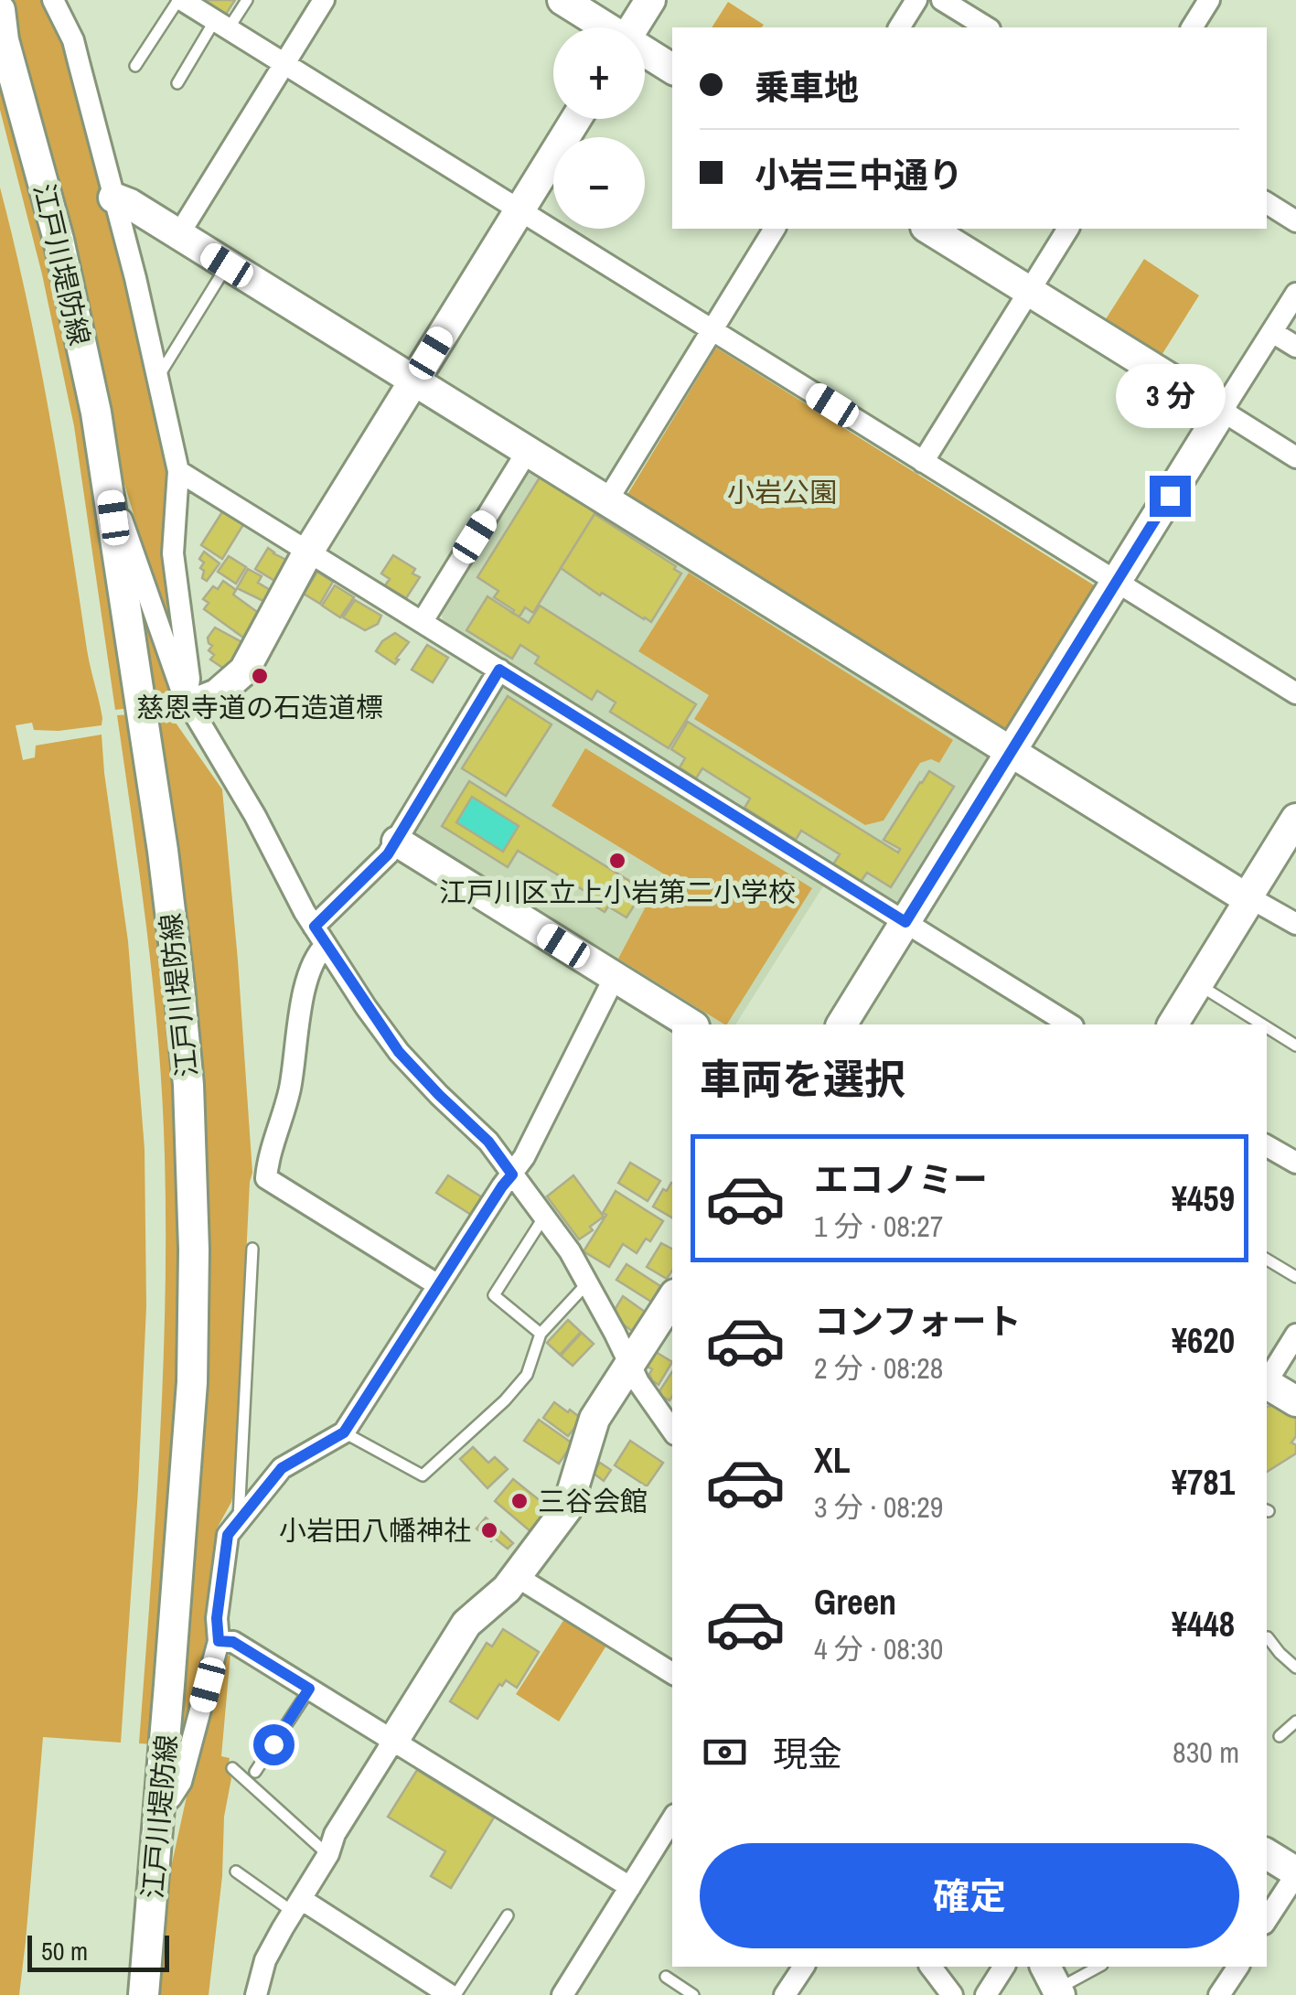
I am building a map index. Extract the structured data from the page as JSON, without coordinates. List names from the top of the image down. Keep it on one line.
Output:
{"streets":{"street":["江戸川堤防線"]},"parks":["小岩公園"],"places":["慈恩寺道の石造道標","江戸川区立上小岩第二小学校","三谷会館","小岩田八幡神社"],"scale_bar":"50 m","page":{"map_buttons":["+","−"],"banner":["乗車地","小岩三中通り"],"bubble":"3 分","heading":"車両を選択","list":[{"name":"エコノミー","note":"1 分 · 08:27","value":"¥459"},{"name":"コンフォート","note":"2 分 · 08:28","value":"¥620"},{"name":"XL","note":"3 分 · 08:29","value":"¥781"},{"name":"Green","note":"4 分 · 08:30","value":"¥448"}],"pay":["現金","830 m"],"buttons":"確定","scale":"50 m"}}
